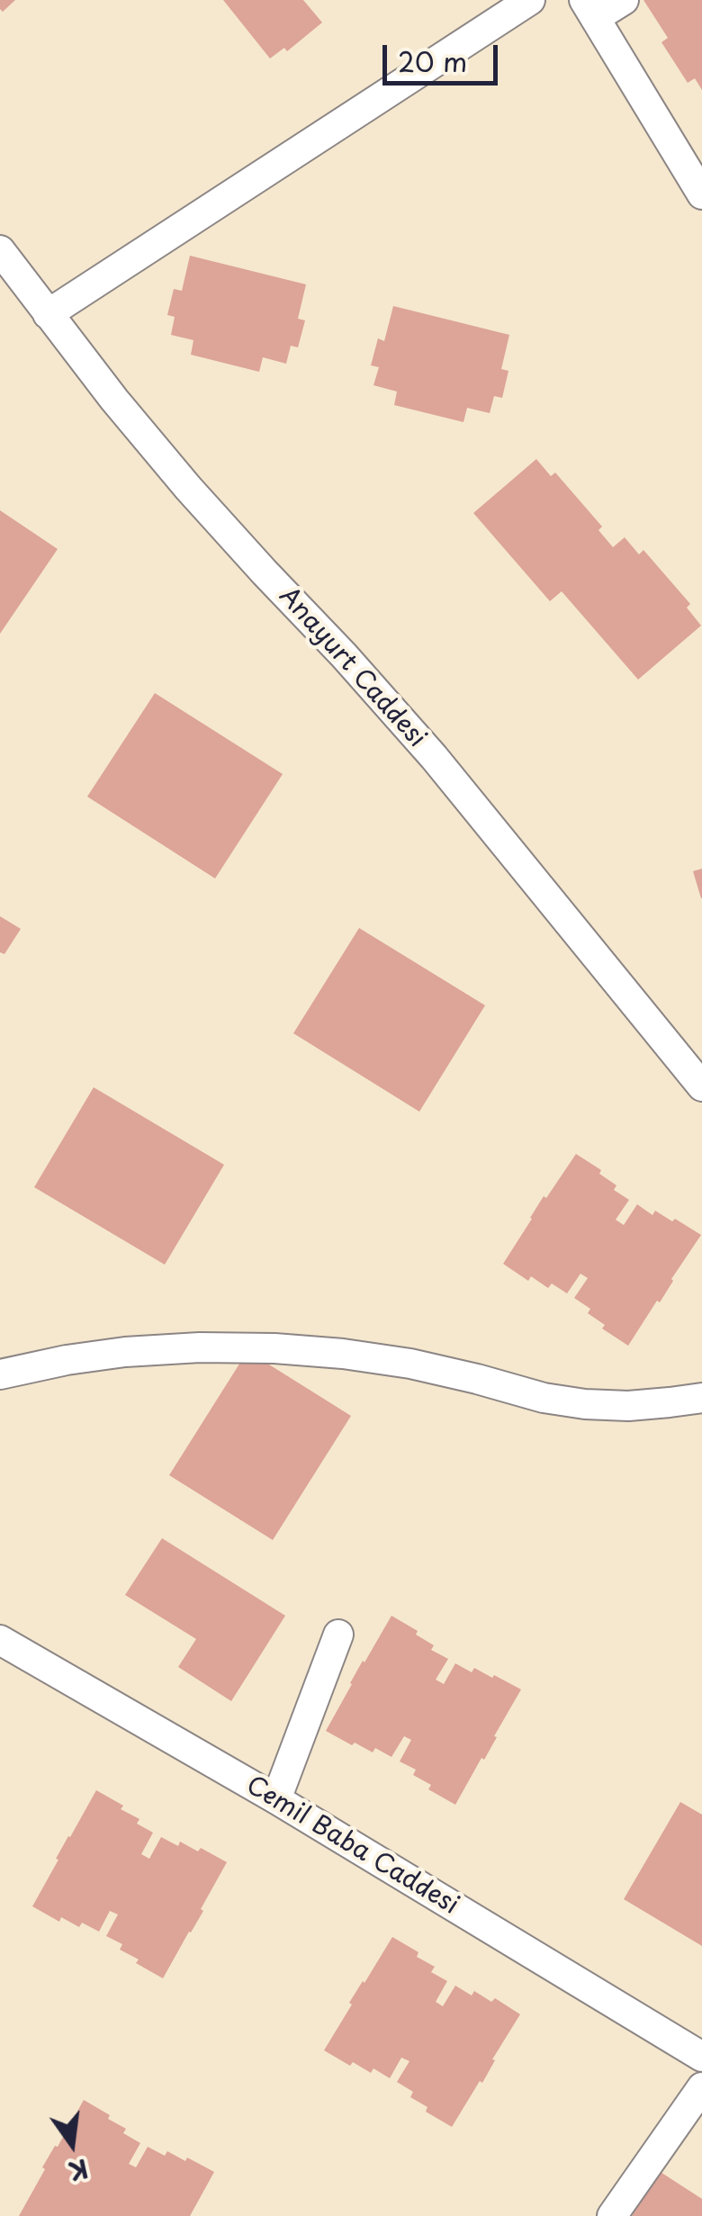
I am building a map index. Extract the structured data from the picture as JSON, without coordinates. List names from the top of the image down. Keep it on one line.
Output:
{"streets":{"street":["Anayurt Caddesi","Cemil Baba Caddesi"]},"scale_bar":"20 m","north":"bottom"}
